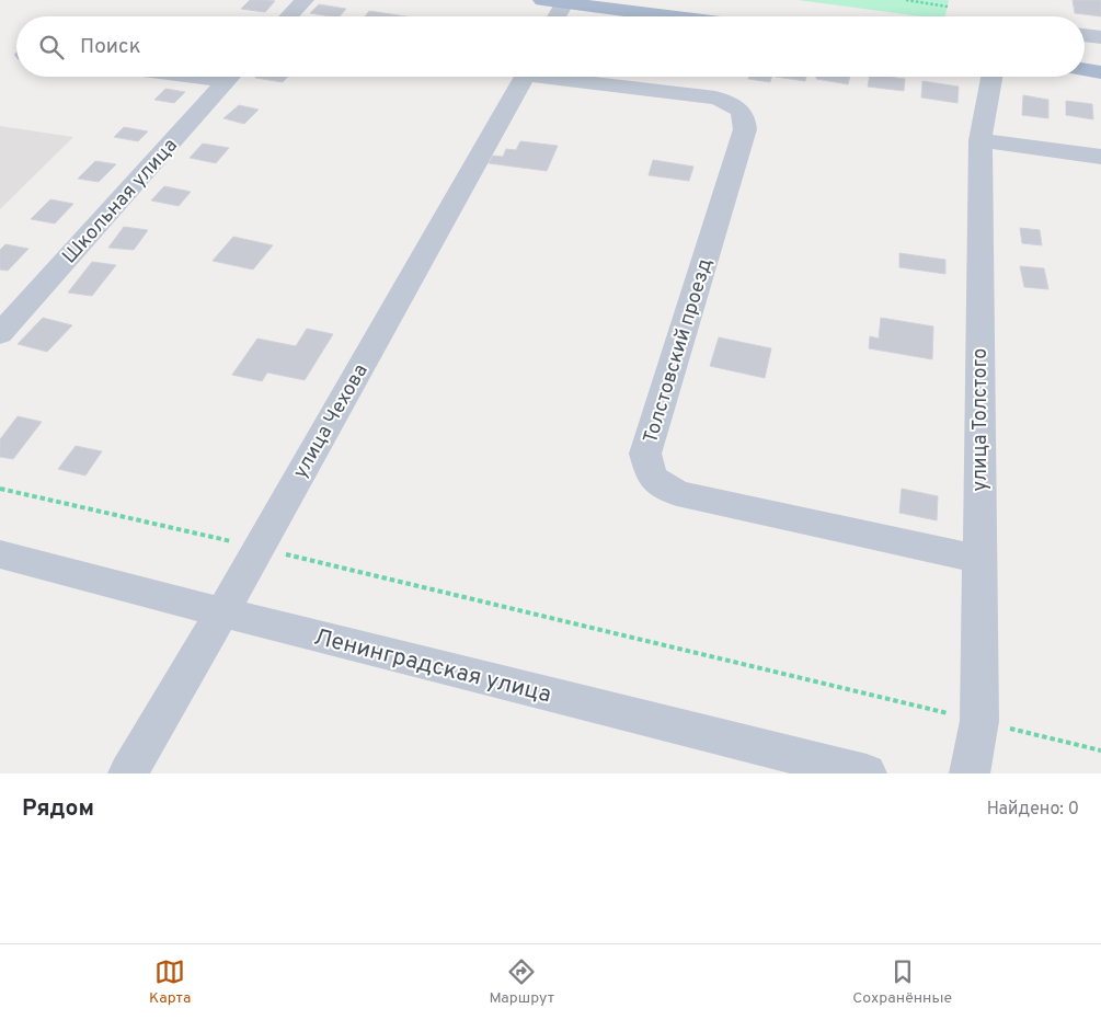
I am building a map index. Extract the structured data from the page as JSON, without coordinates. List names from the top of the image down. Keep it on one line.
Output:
{"streets":{"street":["Школьная улица","Толстовский проезд","улица Толстого","улица Чехова","Ленинградская улица"]},"crossings":[["Толстовский проезд","улица Толстого"],["улица Чехова","Ленинградская улица"]],"page":{"search":"Поиск","heading":["Рядом","Найдено: 0"],"nav":["Карта","Маршрут","Сохранённые"]}}
